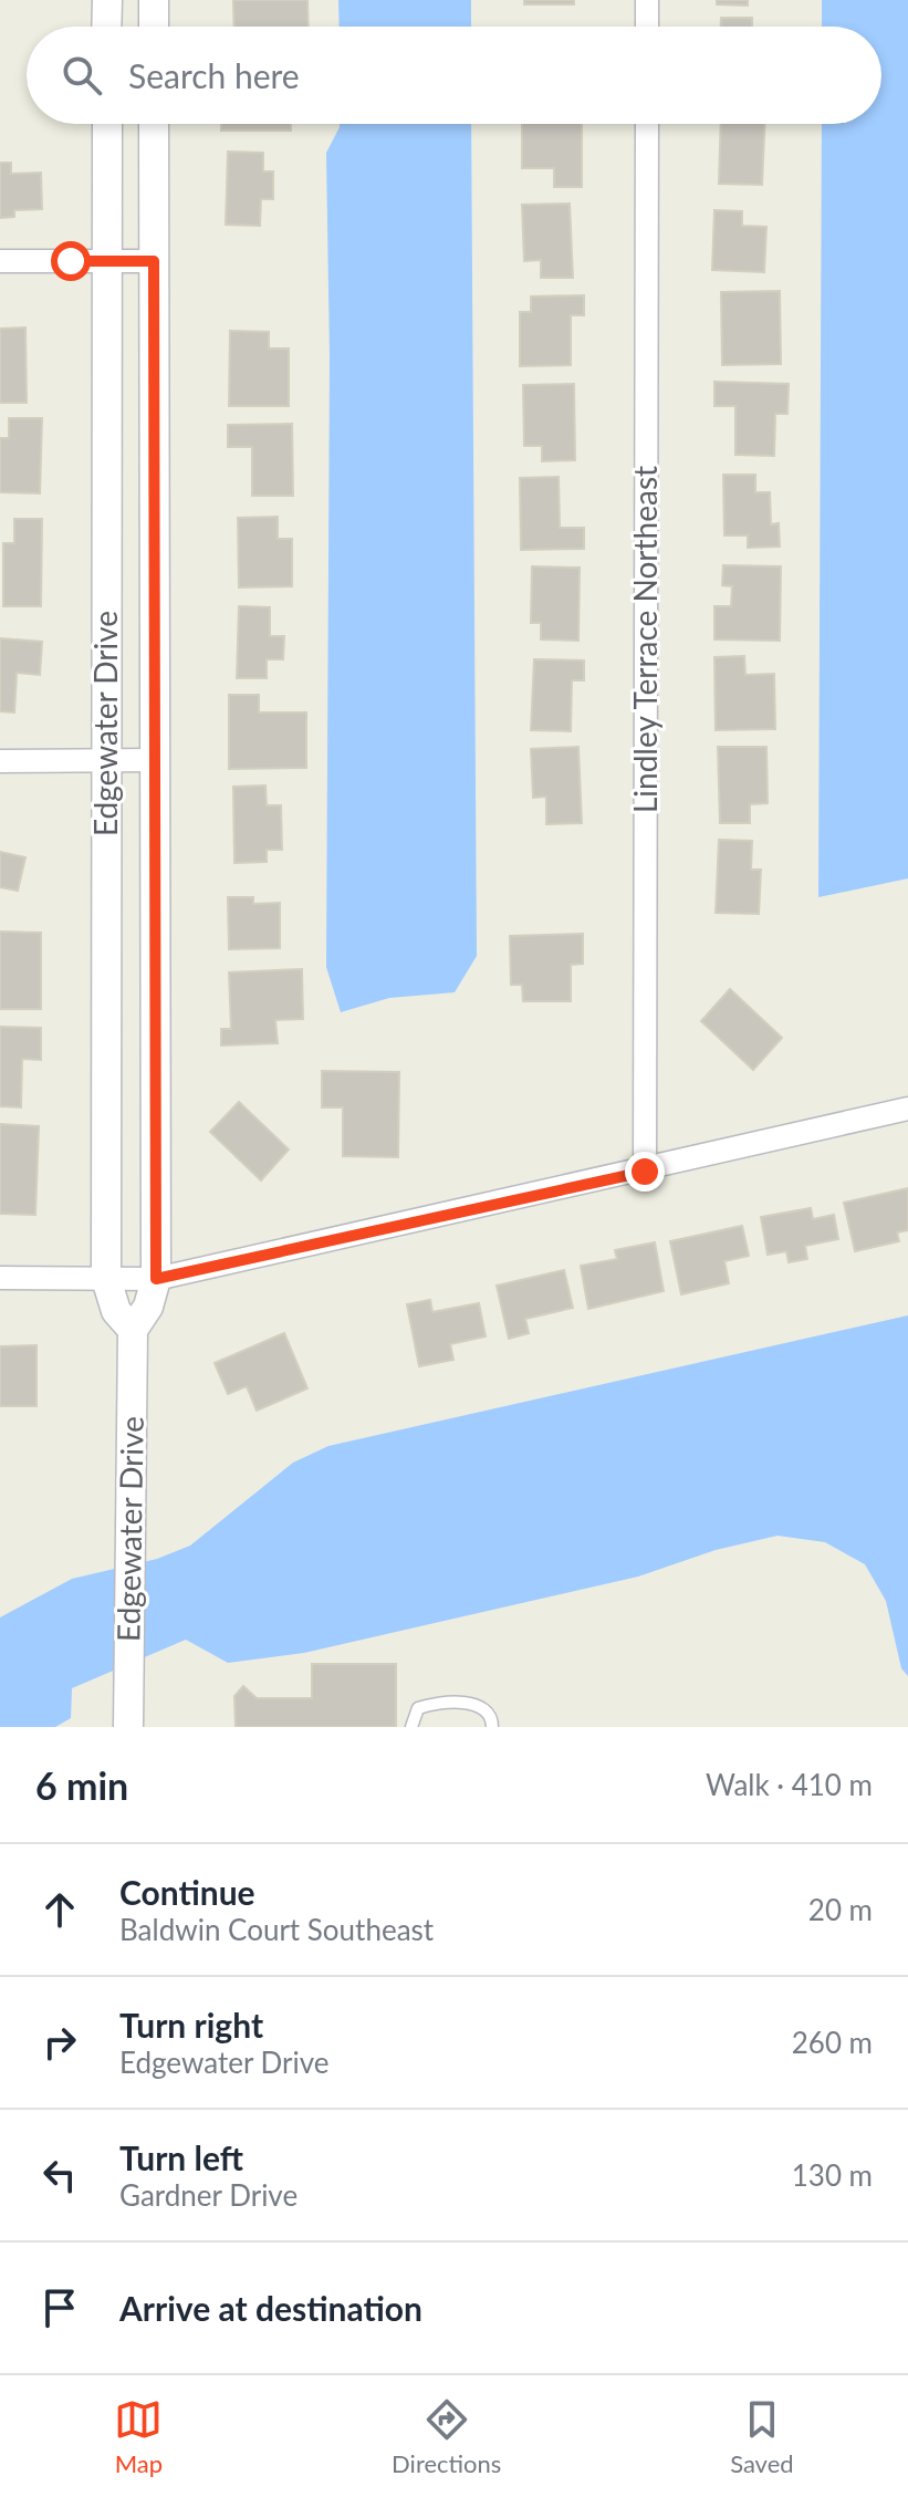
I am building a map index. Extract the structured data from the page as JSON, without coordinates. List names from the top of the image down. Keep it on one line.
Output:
{"streets":{"street":["Lindley Terrace Northeast","Edgewater Drive"]},"page":{"search":"Search here","heading":["6 min","Walk · 410 m"],"list":[["Continue","Baldwin Court Southeast","20 m"],["Turn right","Edgewater Drive","260 m"],["Turn left","Gardner Drive","130 m"],"Arrive at destination"],"nav":["Map","Directions","Saved"]}}
